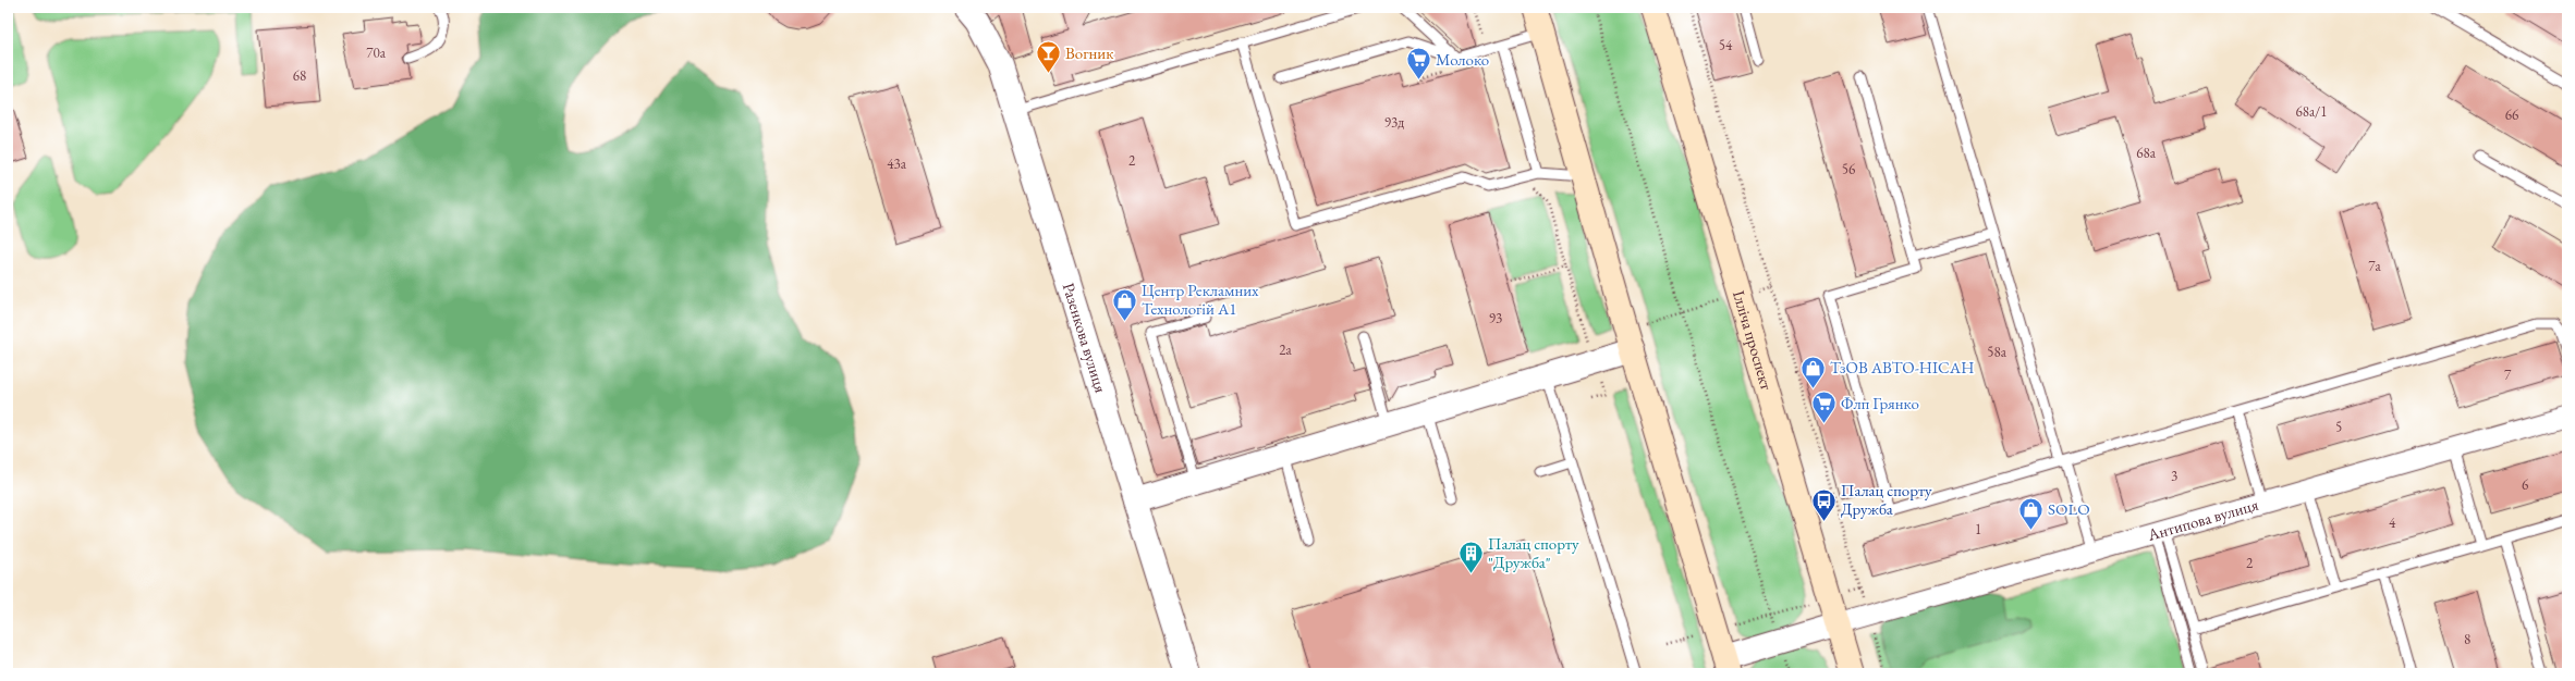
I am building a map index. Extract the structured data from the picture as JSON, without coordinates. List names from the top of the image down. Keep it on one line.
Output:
{"streets":{"main road":["Ілліча проспект"],"street":["Разенкова вулиця","Антипова вулиця"]},"crossings":[["Ілліча проспект","Антипова вулиця"]],"places":{"bar":["Вогник"],"supermarket":["Молоко","Флп Грянко"],"shop":["Центр Рекламних Технологій А1","ТзОВ АВТО-НІСАН","SOLO"],"bus stop":["Палац спорту Дружба"],"building":["Палац спорту \"Дружба\""]},"house_numbers":["54","70а","68","68а/1","66","93д","68а","2","43а","56","7а","93","2а","58а","7","5","3","6","4","1","2","8"]}
